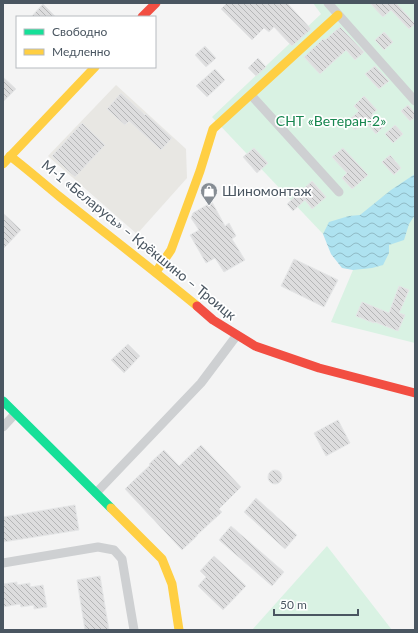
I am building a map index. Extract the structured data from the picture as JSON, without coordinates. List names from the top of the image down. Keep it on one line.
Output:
{"streets":{"main road":["М-1 «Беларусь» – Крёкшино – Троицк"]},"parks":["СНТ «Ветеран-2»"],"places":{"shop":["Шиномонтаж"]},"legend":["Свободно","Медленно"],"scale_bar":"50 m"}
